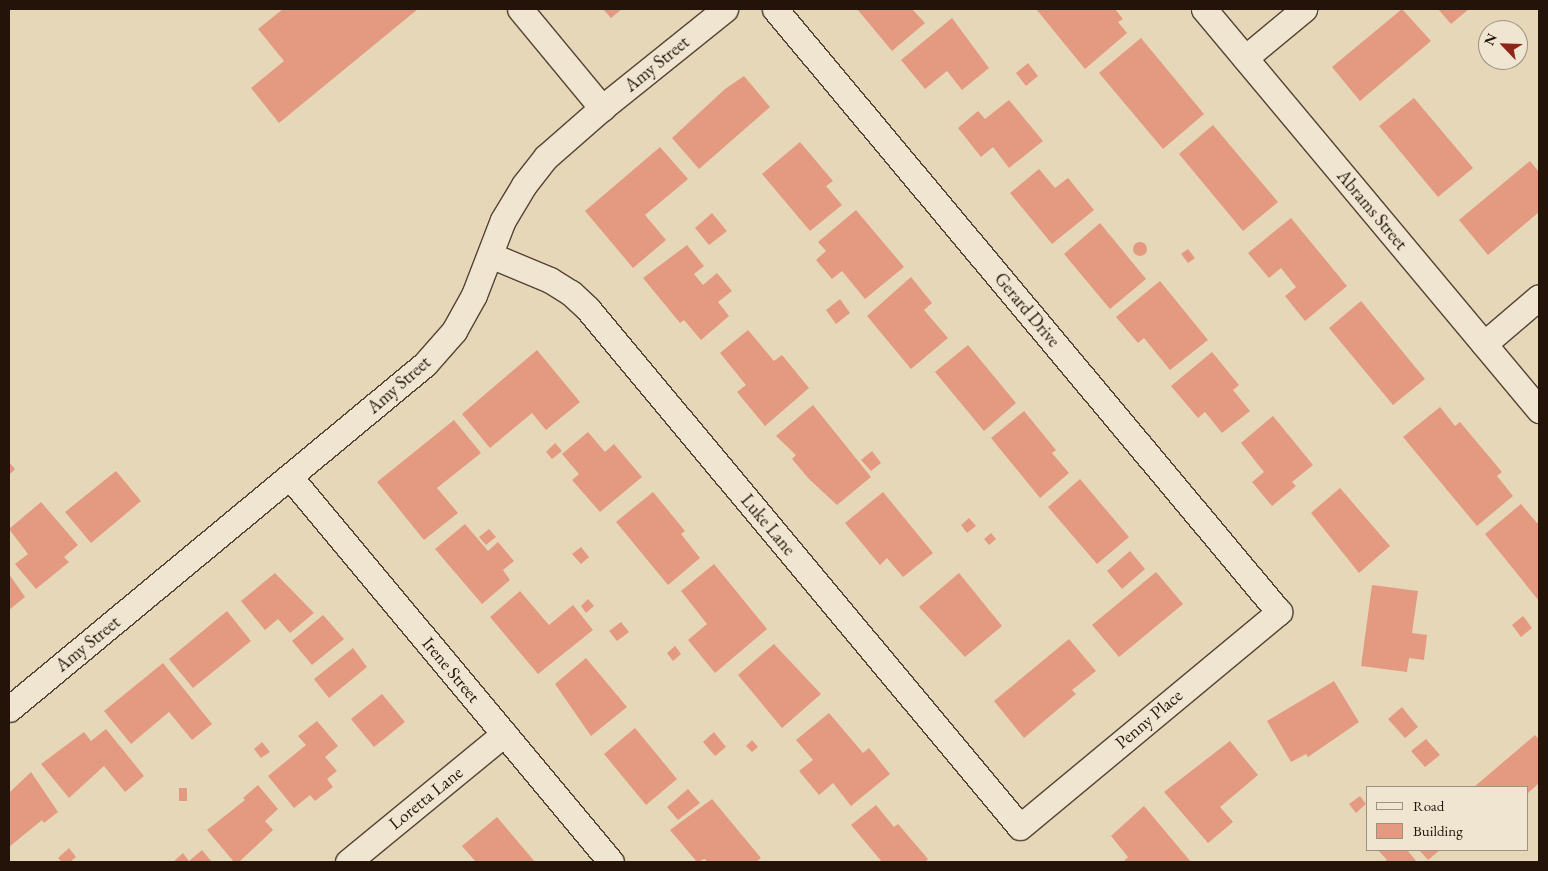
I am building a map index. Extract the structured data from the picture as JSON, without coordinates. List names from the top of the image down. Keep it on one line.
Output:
{"streets":{"street":["Amy Street","Abrams Street","Gerard Drive","Luke Lane","Irene Street","Penny Place","Loretta Lane"]},"crossings":[["Amy Street","Luke Lane"],["Amy Street","Irene Street"],["Gerard Drive","Penny Place"],["Luke Lane","Penny Place"],["Irene Street","Loretta Lane"]],"legend":["Road","Building"],"north":"top left"}
